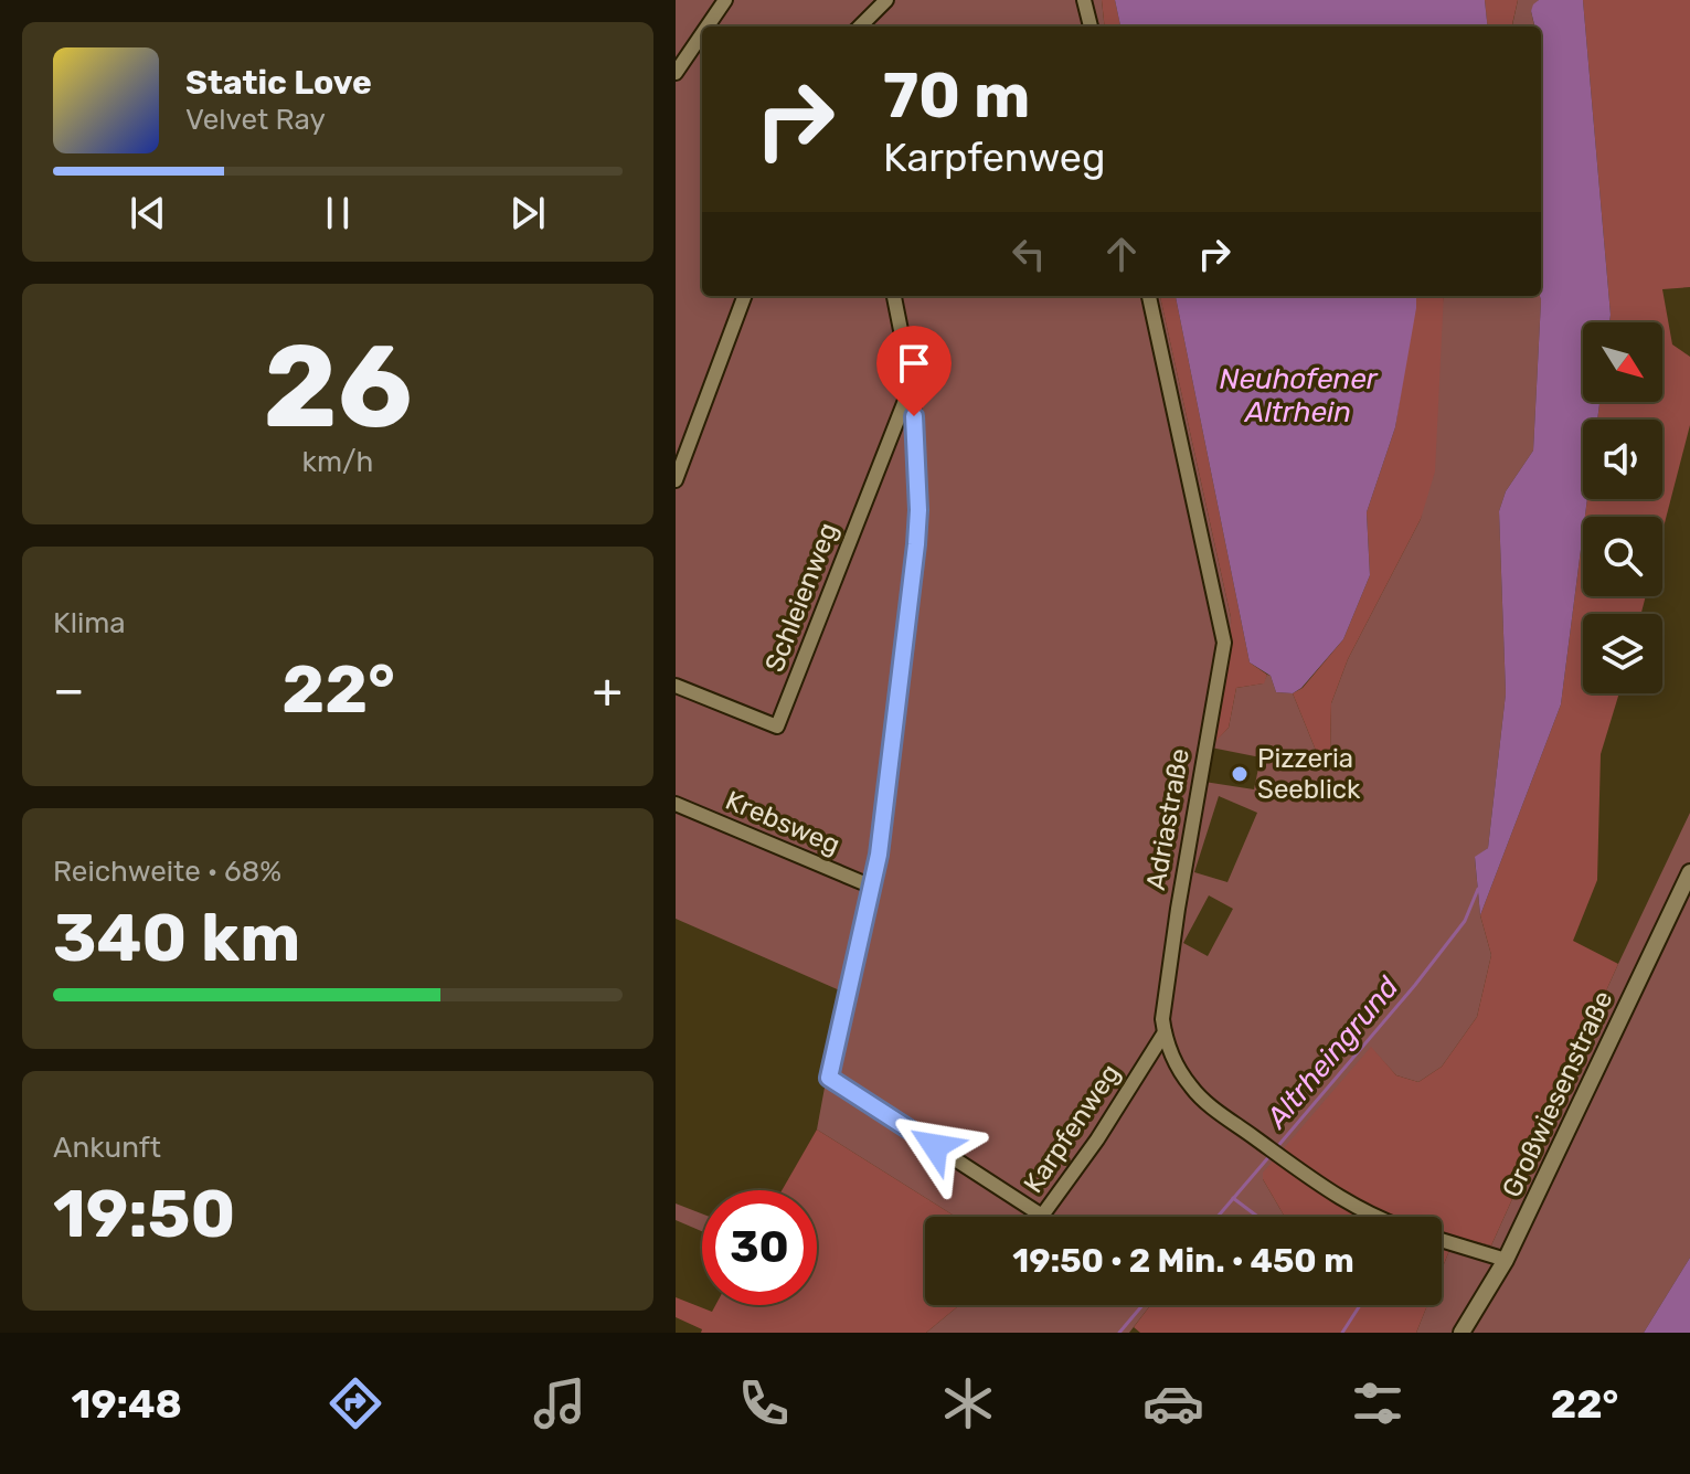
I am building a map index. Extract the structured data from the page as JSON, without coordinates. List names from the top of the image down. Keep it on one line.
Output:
{"streets":{"street":["Schleienweg","Adriastraße","Krebsweg","Großwiesenstraße","Karpfenweg"]},"crossings":[["Schleienweg","Karpfenweg"],["Adriastraße","Karpfenweg"],["Krebsweg","Karpfenweg"]],"water":["Neuhofener Altrhein","Altrheingrund"],"places":["Pizzeria Seeblick"],"north":"bottom right","page":{"turn":["70 m","Karpfenweg"],"song":["Static Love","Velvet Ray"],"tile":[["26","km/h"],"Klima",["Reichweite · 68%","340 km"],["Ankunft","19:50"]],"heat":["−","22°","+"],"limit":"30","trip":"19:50 · 2 Min. · 450 m","tabs":["19:48","22°"]}}
